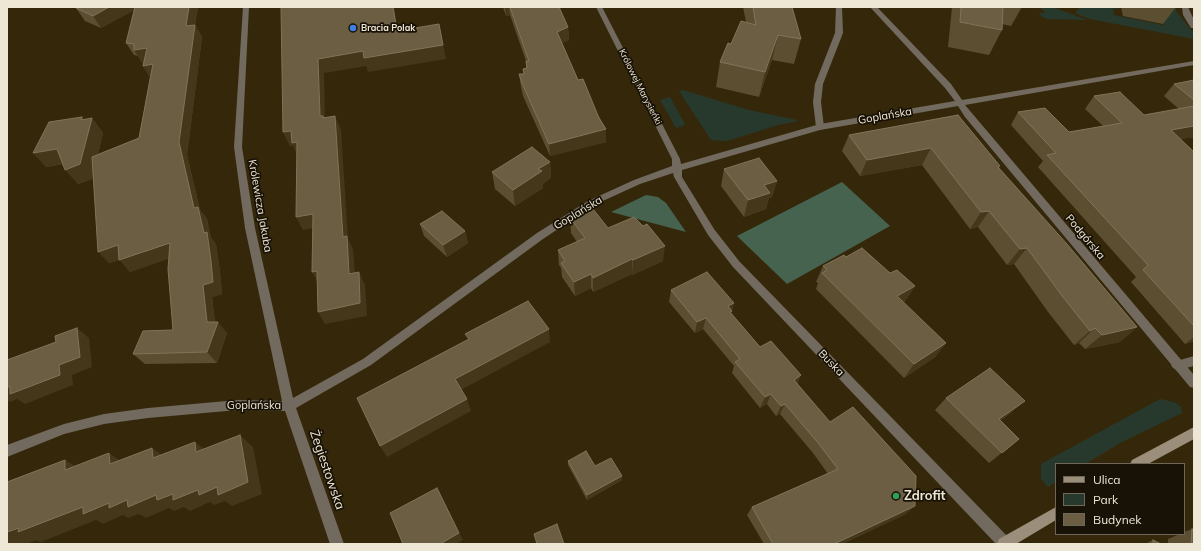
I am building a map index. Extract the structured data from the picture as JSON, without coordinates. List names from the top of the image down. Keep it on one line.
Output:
{"streets":{"street":["Królowej Marysieńki","Goplańska","Królewicza Jakuba","Podgórska","Buska","Żegiestowska"]},"crossings":[["Królowej Marysieńki","Goplańska"],["Królowej Marysieńki","Buska"],["Goplańska","Królewicza Jakuba"],["Goplańska","Podgórska"],["Goplańska","Buska"],["Goplańska","Żegiestowska"],["Królewicza Jakuba","Żegiestowska"]],"places":["Bracia Polak","Zdrofit"],"legend":["Ulica","Park","Budynek"]}
